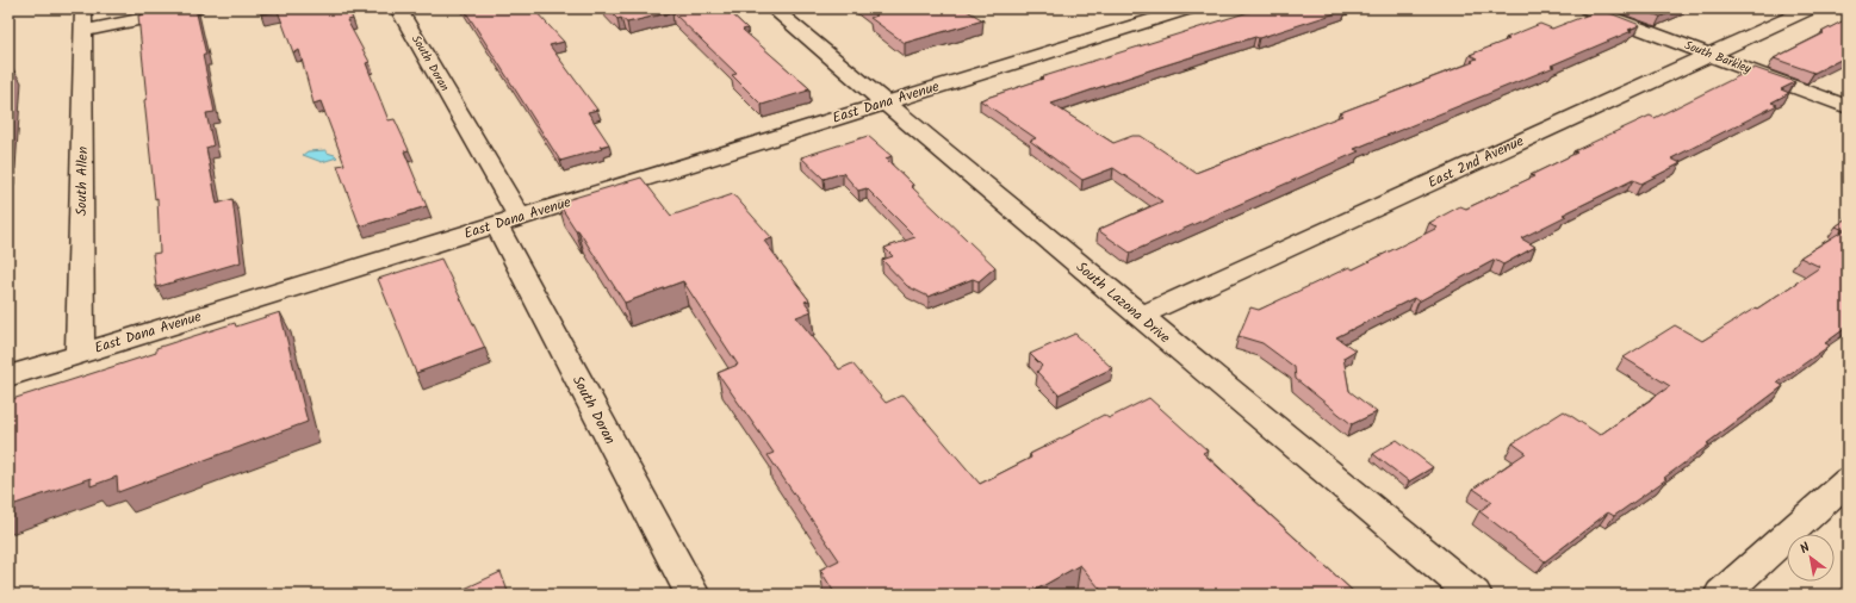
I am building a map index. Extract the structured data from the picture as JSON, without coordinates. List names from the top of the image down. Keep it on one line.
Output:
{"streets":{"street":["South Barkley","South Doran","East Dana Avenue","East 2nd Avenue","South Allen","South Lazona Drive"]},"crossings":[["South Barkley","East 2nd Avenue"],["South Doran","East Dana Avenue"],["East Dana Avenue","South Allen"],["East Dana Avenue","South Lazona Drive"],["East 2nd Avenue","South Lazona Drive"]],"north":"top left"}
